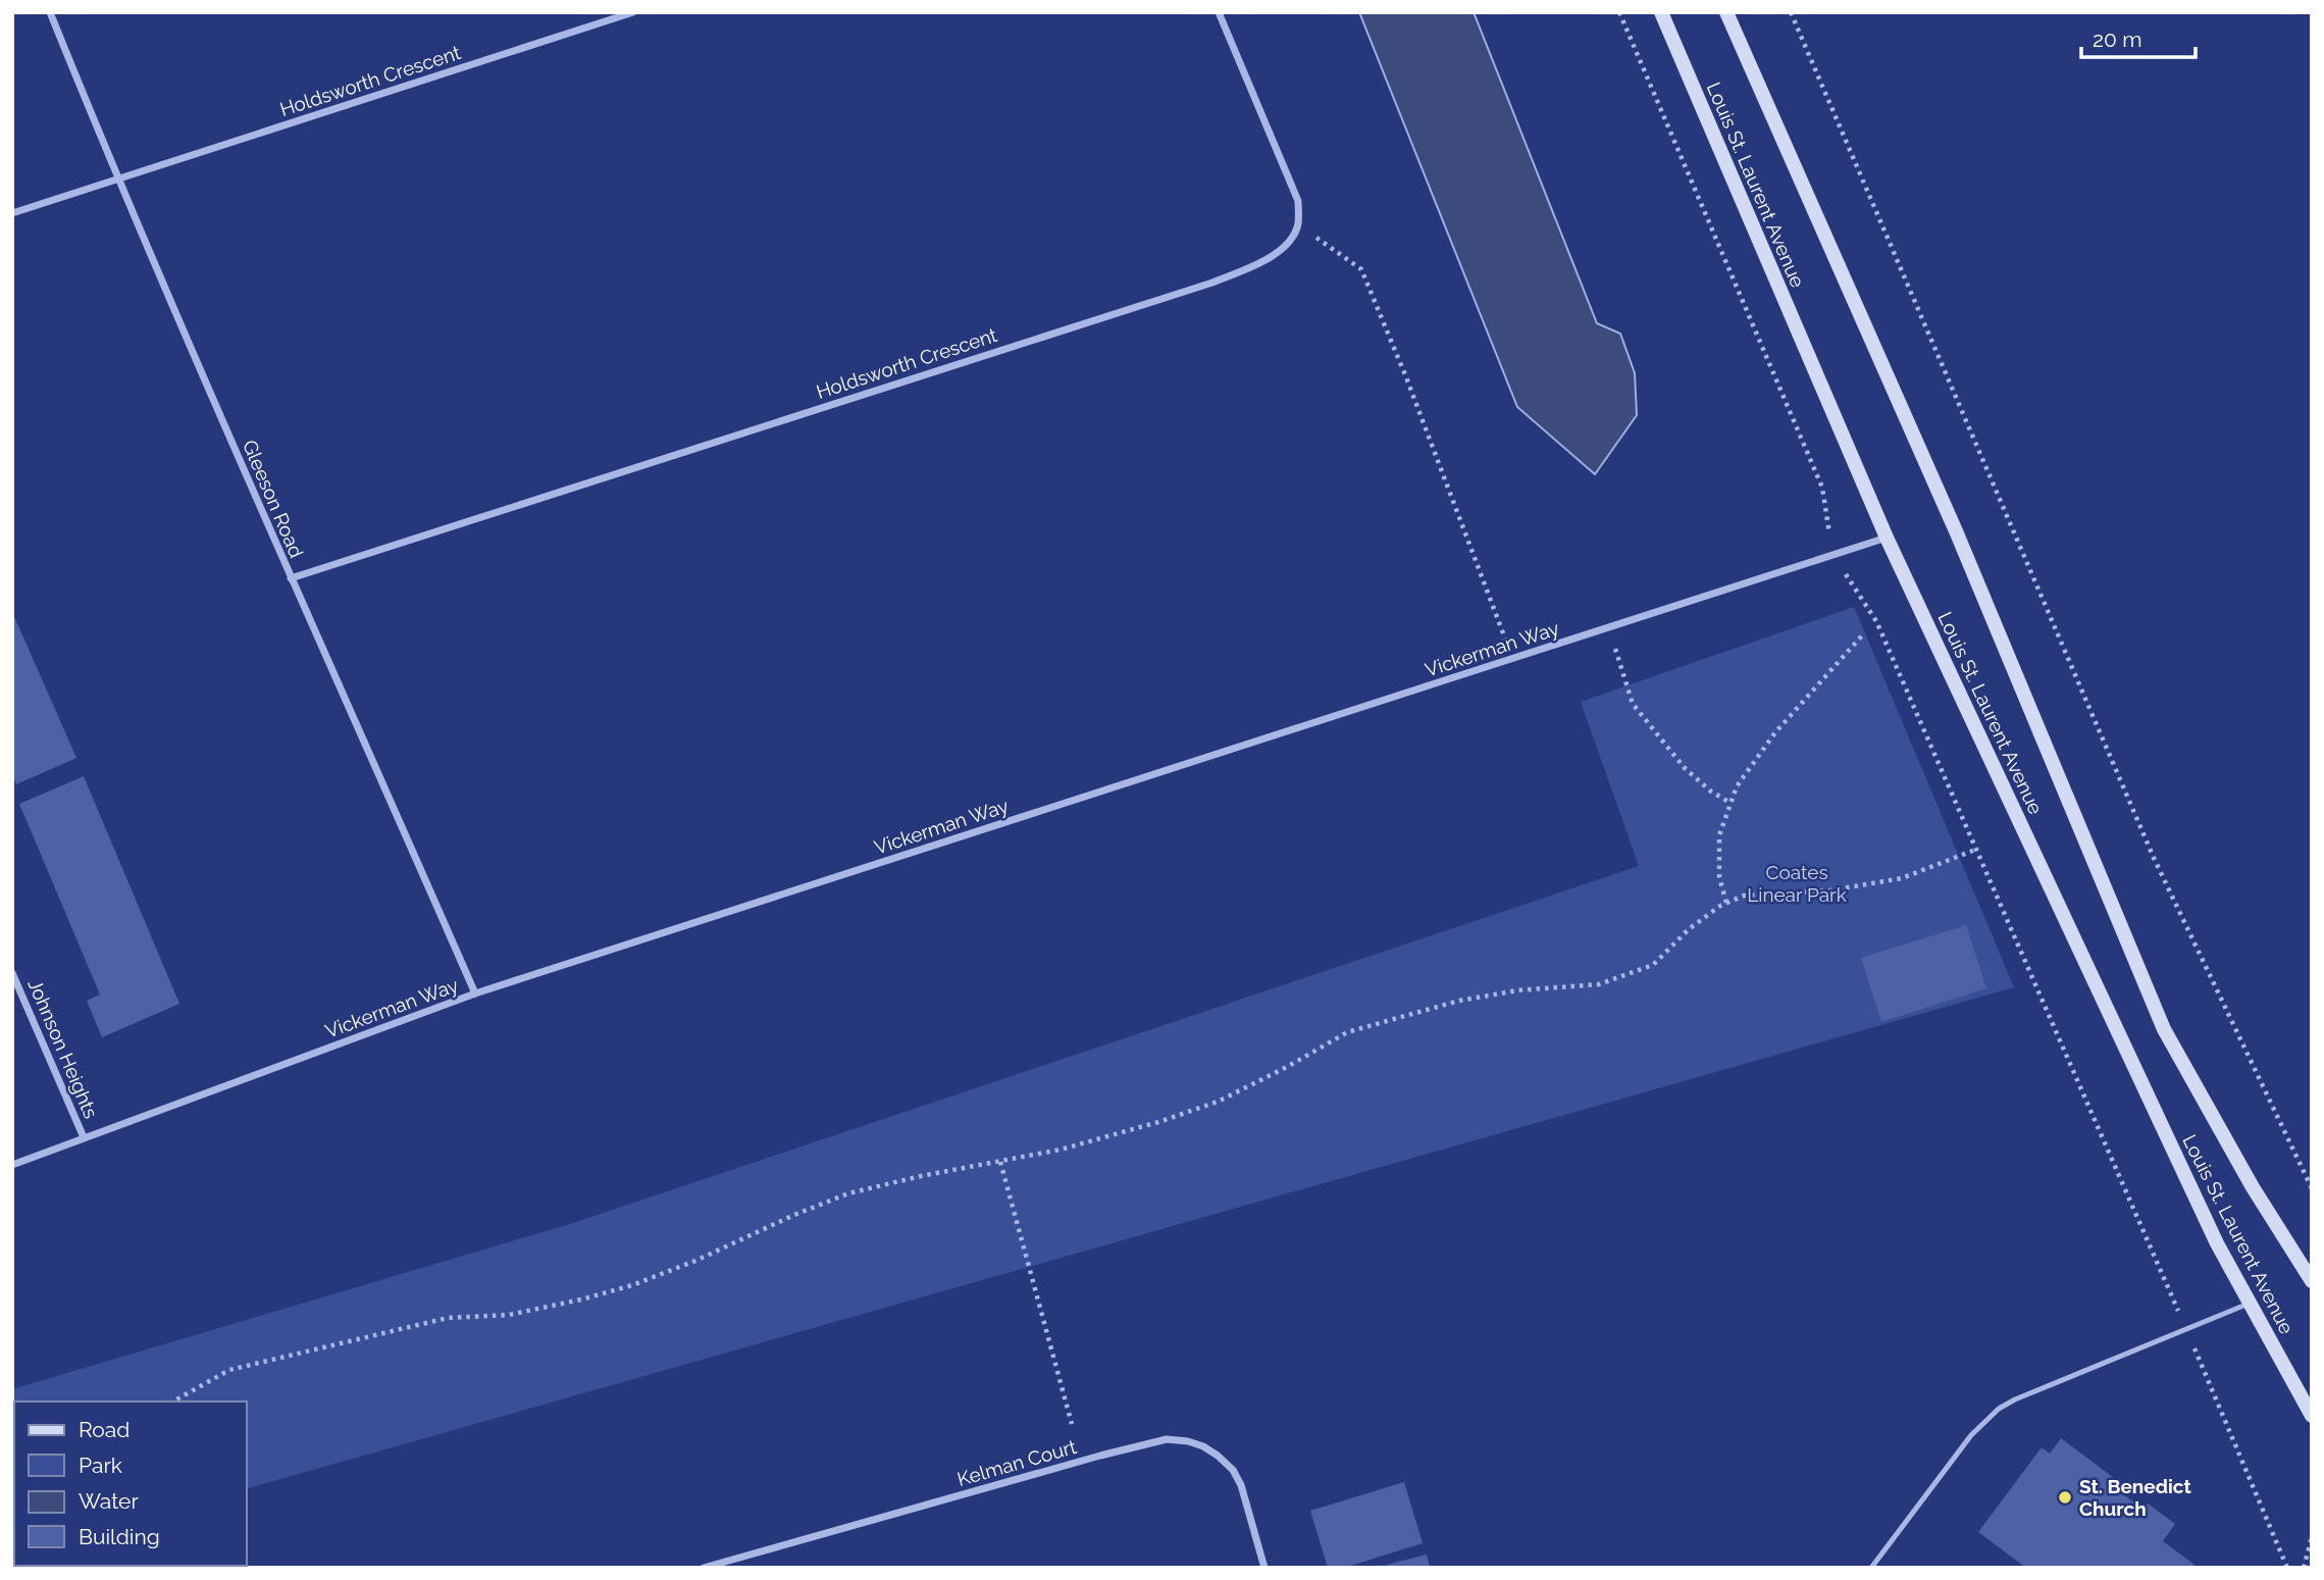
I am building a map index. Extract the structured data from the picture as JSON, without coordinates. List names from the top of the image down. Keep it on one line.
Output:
{"streets":{"main road":["Louis St. Laurent Avenue"],"street":["Holdsworth Crescent","Gleeson Road","Vickerman Way","Johnson Heights","Kelman Court"]},"crossings":[["Holdsworth Crescent","Gleeson Road"],["Louis St. Laurent Avenue","Vickerman Way"],["Gleeson Road","Vickerman Way"],["Vickerman Way","Johnson Heights"]],"parks":["Coates Linear Park"],"places":["St. Benedict Church"],"legend":["Road","Park","Water","Building"],"scale_bar":"20 m"}
